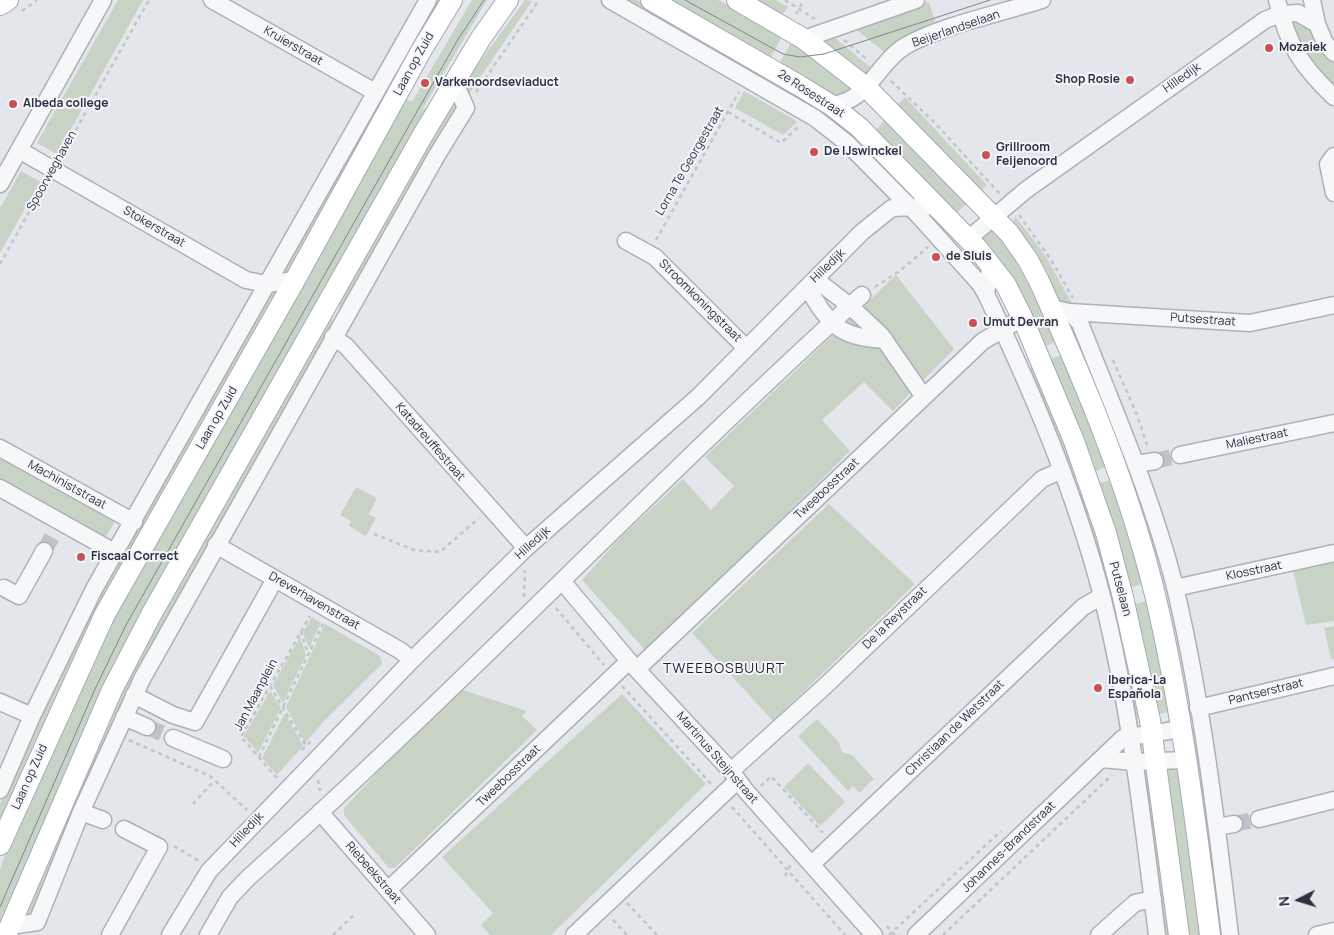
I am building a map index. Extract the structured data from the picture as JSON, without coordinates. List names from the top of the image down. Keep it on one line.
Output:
{"streets":{"main road":["Laan op Zuid","2e Rosestraat","Putselaan"],"street":["Beijerlandselaan","Kruierstraat","Hilledijk","Stokerstraat","Stroomkoningstraat","Putsestraat","Maliestraat","Katadreuffestraat","Machiniststraat","Tweebosstraat","Klosstraat","Dreverhavenstraat","De la Reystraat","Pantserstraat","Christiaan de Wetstraat","Martinus Steijnstraat","Johannes-Brandstraat","Riebeekstraat"],"path":["Lorna Te Georgestraat","Spoorweghaven","Jan Maanplein"]},"crossings":[["Beijerlandselaan","2e Rosestraat"],["Kruierstraat","Laan op Zuid"],["Laan op Zuid","Stokerstraat"],["Laan op Zuid","Machiniststraat"],["Hilledijk","2e Rosestraat"],["Hilledijk","Stroomkoningstraat"],["Hilledijk","Katadreuffestraat"],["Hilledijk","Putselaan"],["Hilledijk","Dreverhavenstraat"],["2e Rosestraat","Lorna Te Georgestraat"],["2e Rosestraat","Putselaan"],["Lorna Te Georgestraat","Stroomkoningstraat"],["Spoorweghaven","Stokerstraat"],["Tweebosstraat","Putselaan"],["Tweebosstraat","Martinus Steijnstraat"],["Tweebosstraat","Riebeekstraat"],["Putselaan","De la Reystraat"],["Putselaan","Christiaan de Wetstraat"],["Putselaan","Johannes-Brandstraat"],["De la Reystraat","Martinus Steijnstraat"],["Christiaan de Wetstraat","Martinus Steijnstraat"]],"districts":["TWEEBOSBUURT"],"places":["Mozaiek","Shop Rosie","Varkenoordseviaduct","Albeda college","De IJswinckel","Grillroom Feijenoord","de Sluis","Umut Devran","Fiscaal Correct","Iberica-La Española"],"north":"left"}
